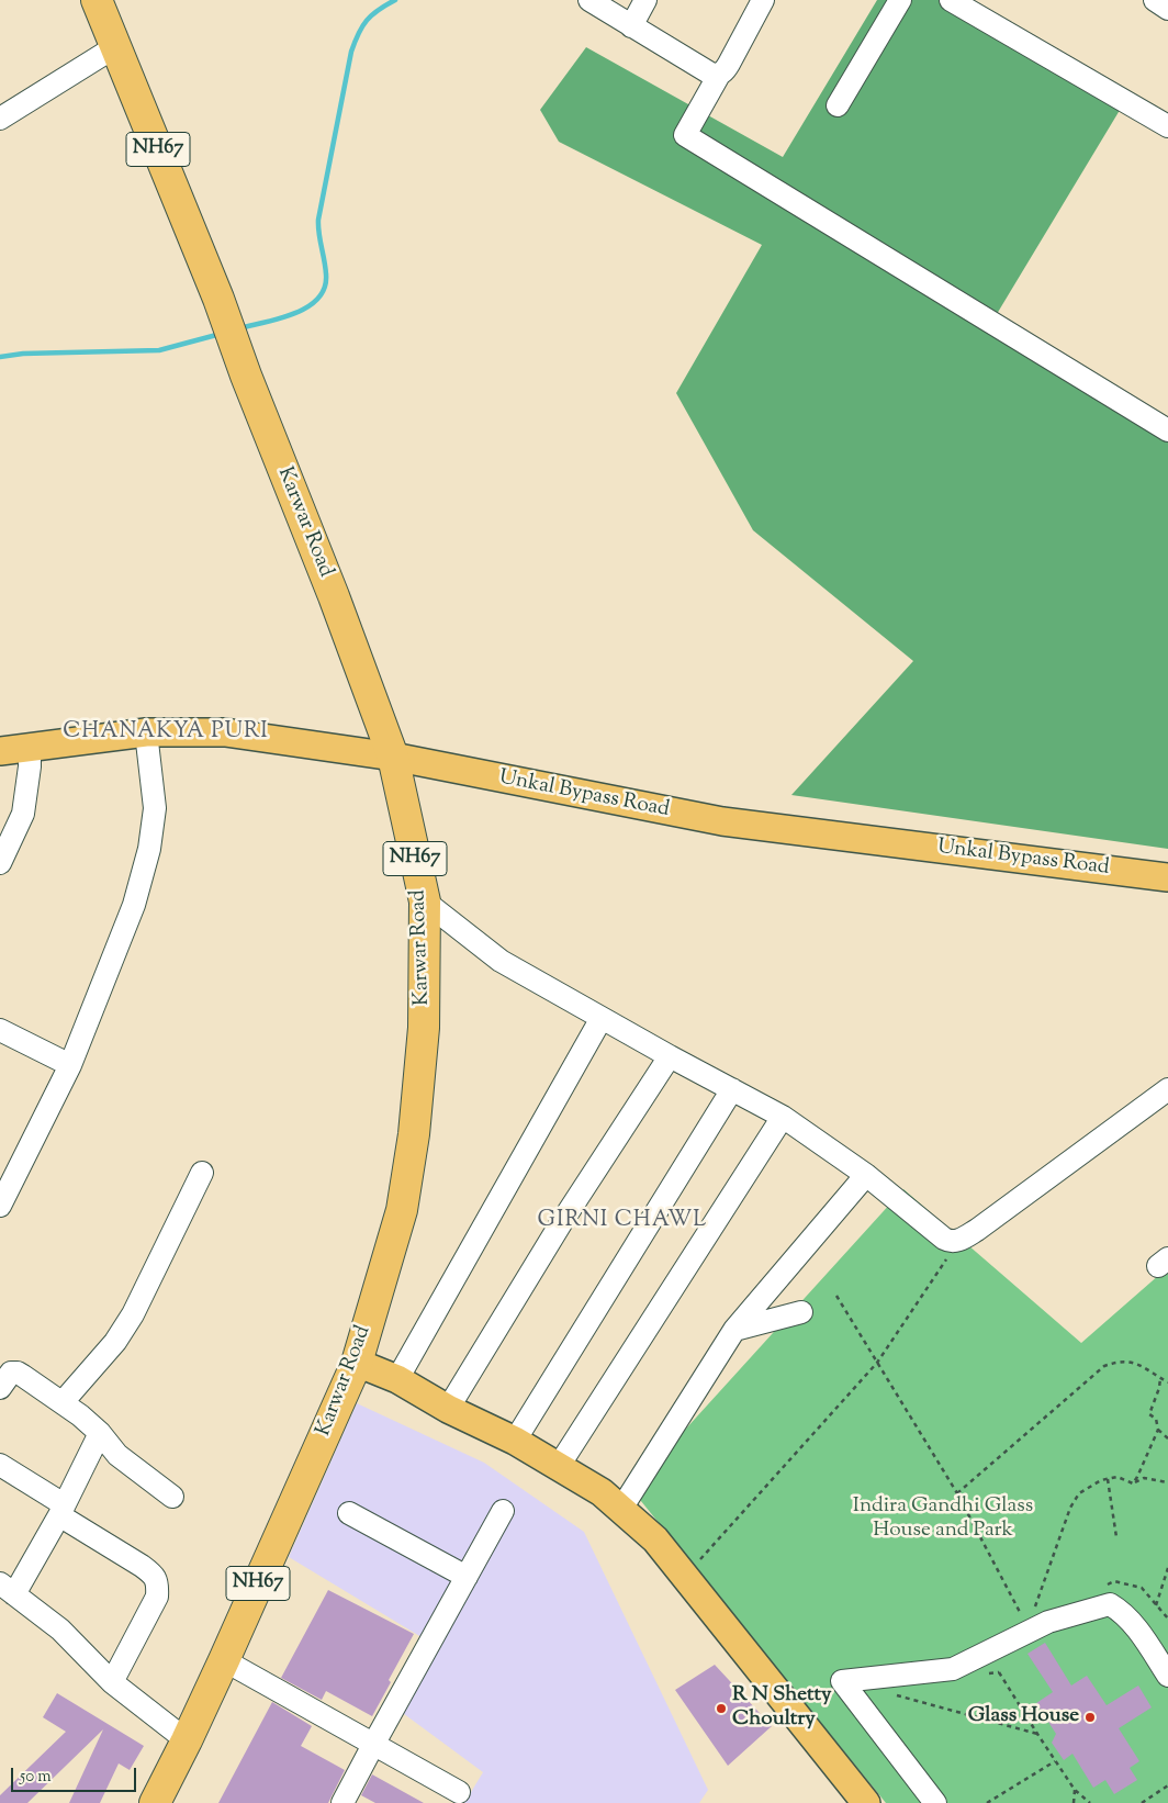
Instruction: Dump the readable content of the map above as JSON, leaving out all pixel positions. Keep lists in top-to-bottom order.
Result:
{
  "streets": {
    "highway": ["NH67", "Karwar Road"],
    "main road": ["Unkal Bypass Road"]
  },
  "crossings": [
    ["Karwar Road", "Unkal Bypass Road"]
  ],
  "districts": ["CHANAKYA PURI", "GIRNI CHAWL"],
  "parks": ["Indira Gandhi Glass House and Park"],
  "places": ["R N Shetty Choultry", "Glass House"],
  "scale_bar": "50 m"
}
